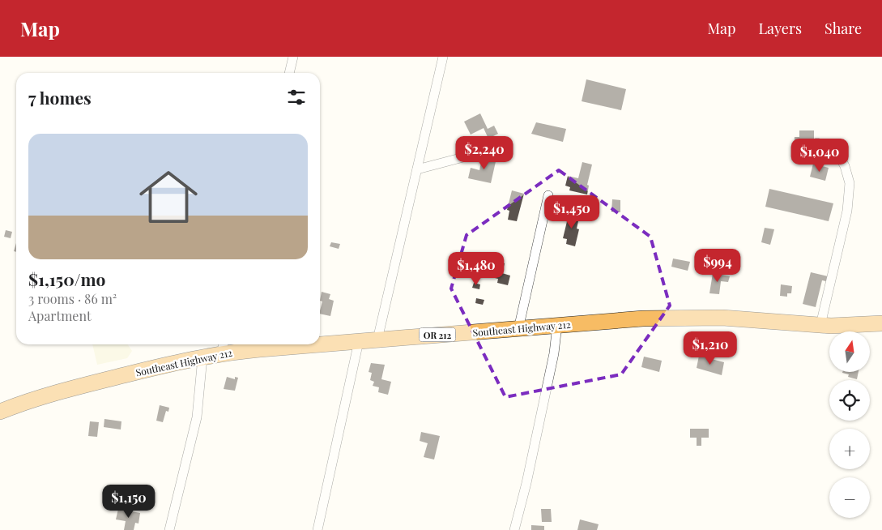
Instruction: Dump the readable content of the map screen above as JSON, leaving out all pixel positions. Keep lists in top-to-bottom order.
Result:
{
  "streets": {
    "highway": ["Southeast Highway 212", "OR 212"]
  },
  "north": "top",
  "page": {
    "header": "Map",
    "nav": ["Map", "Layers", "Share"],
    "heading": "7 homes",
    "list": [
      {
        "name": "$1,150/mo",
        "note": "3 rooms · 86 m² · Apartment"
      }
    ],
    "price": [
      "$2,240",
      "$1,040",
      "$1,450",
      "$994",
      "$1,480",
      "$1,210",
      "$1,150"
    ],
    "map_buttons": ["+", "−"]
  }
}
